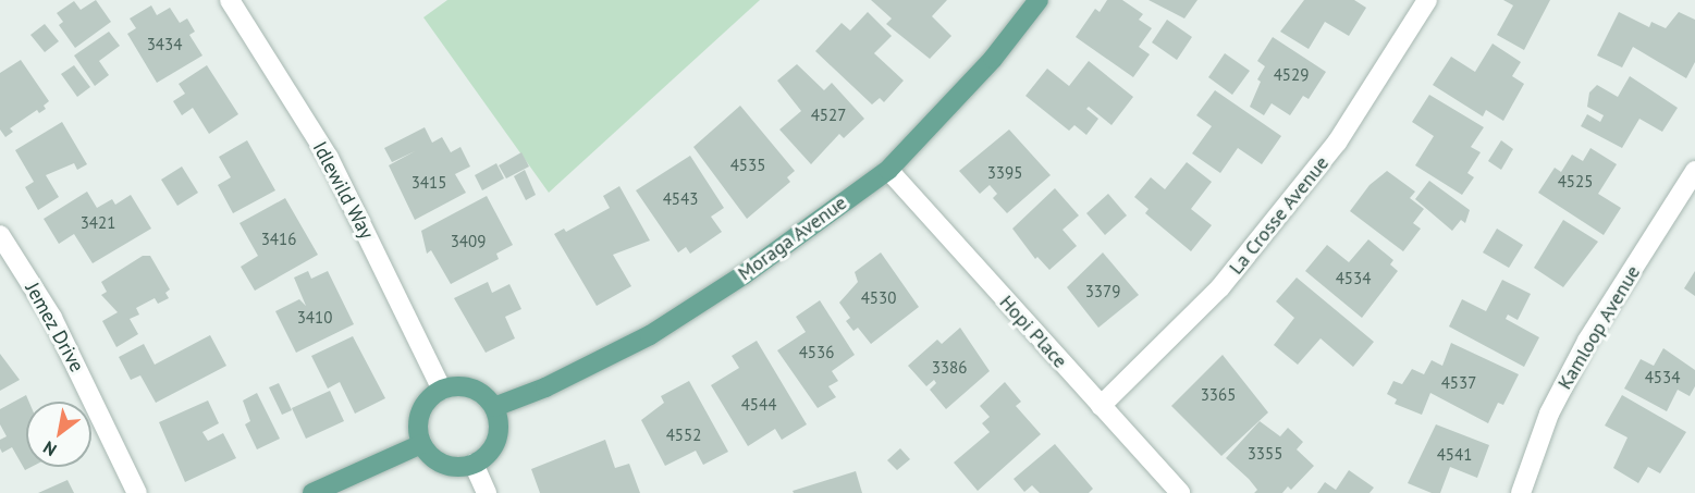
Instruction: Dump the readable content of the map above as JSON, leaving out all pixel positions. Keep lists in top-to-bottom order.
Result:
{
  "streets": {
    "main road": ["Moraga Avenue"],
    "street": [
      "Idlewild Way",
      "La Crosse Avenue",
      "Jemez Drive",
      "Kamloop Avenue",
      "Hopi Place"
    ]
  },
  "crossings": [
    ["Idlewild Way", "Moraga Avenue"],
    ["La Crosse Avenue", "Hopi Place"],
    ["Moraga Avenue", "Hopi Place"]
  ],
  "house_numbers": [
    "3434",
    "4529",
    "4527",
    "4535",
    "3395",
    "4525",
    "3415",
    "4543",
    "3421",
    "3416",
    "3409",
    "4534",
    "3379",
    "4530",
    "3410",
    "4536",
    "3386",
    "4534",
    "4537",
    "3365",
    "4544",
    "4552",
    "3355",
    "4541"
  ],
  "north": "bottom left"
}
